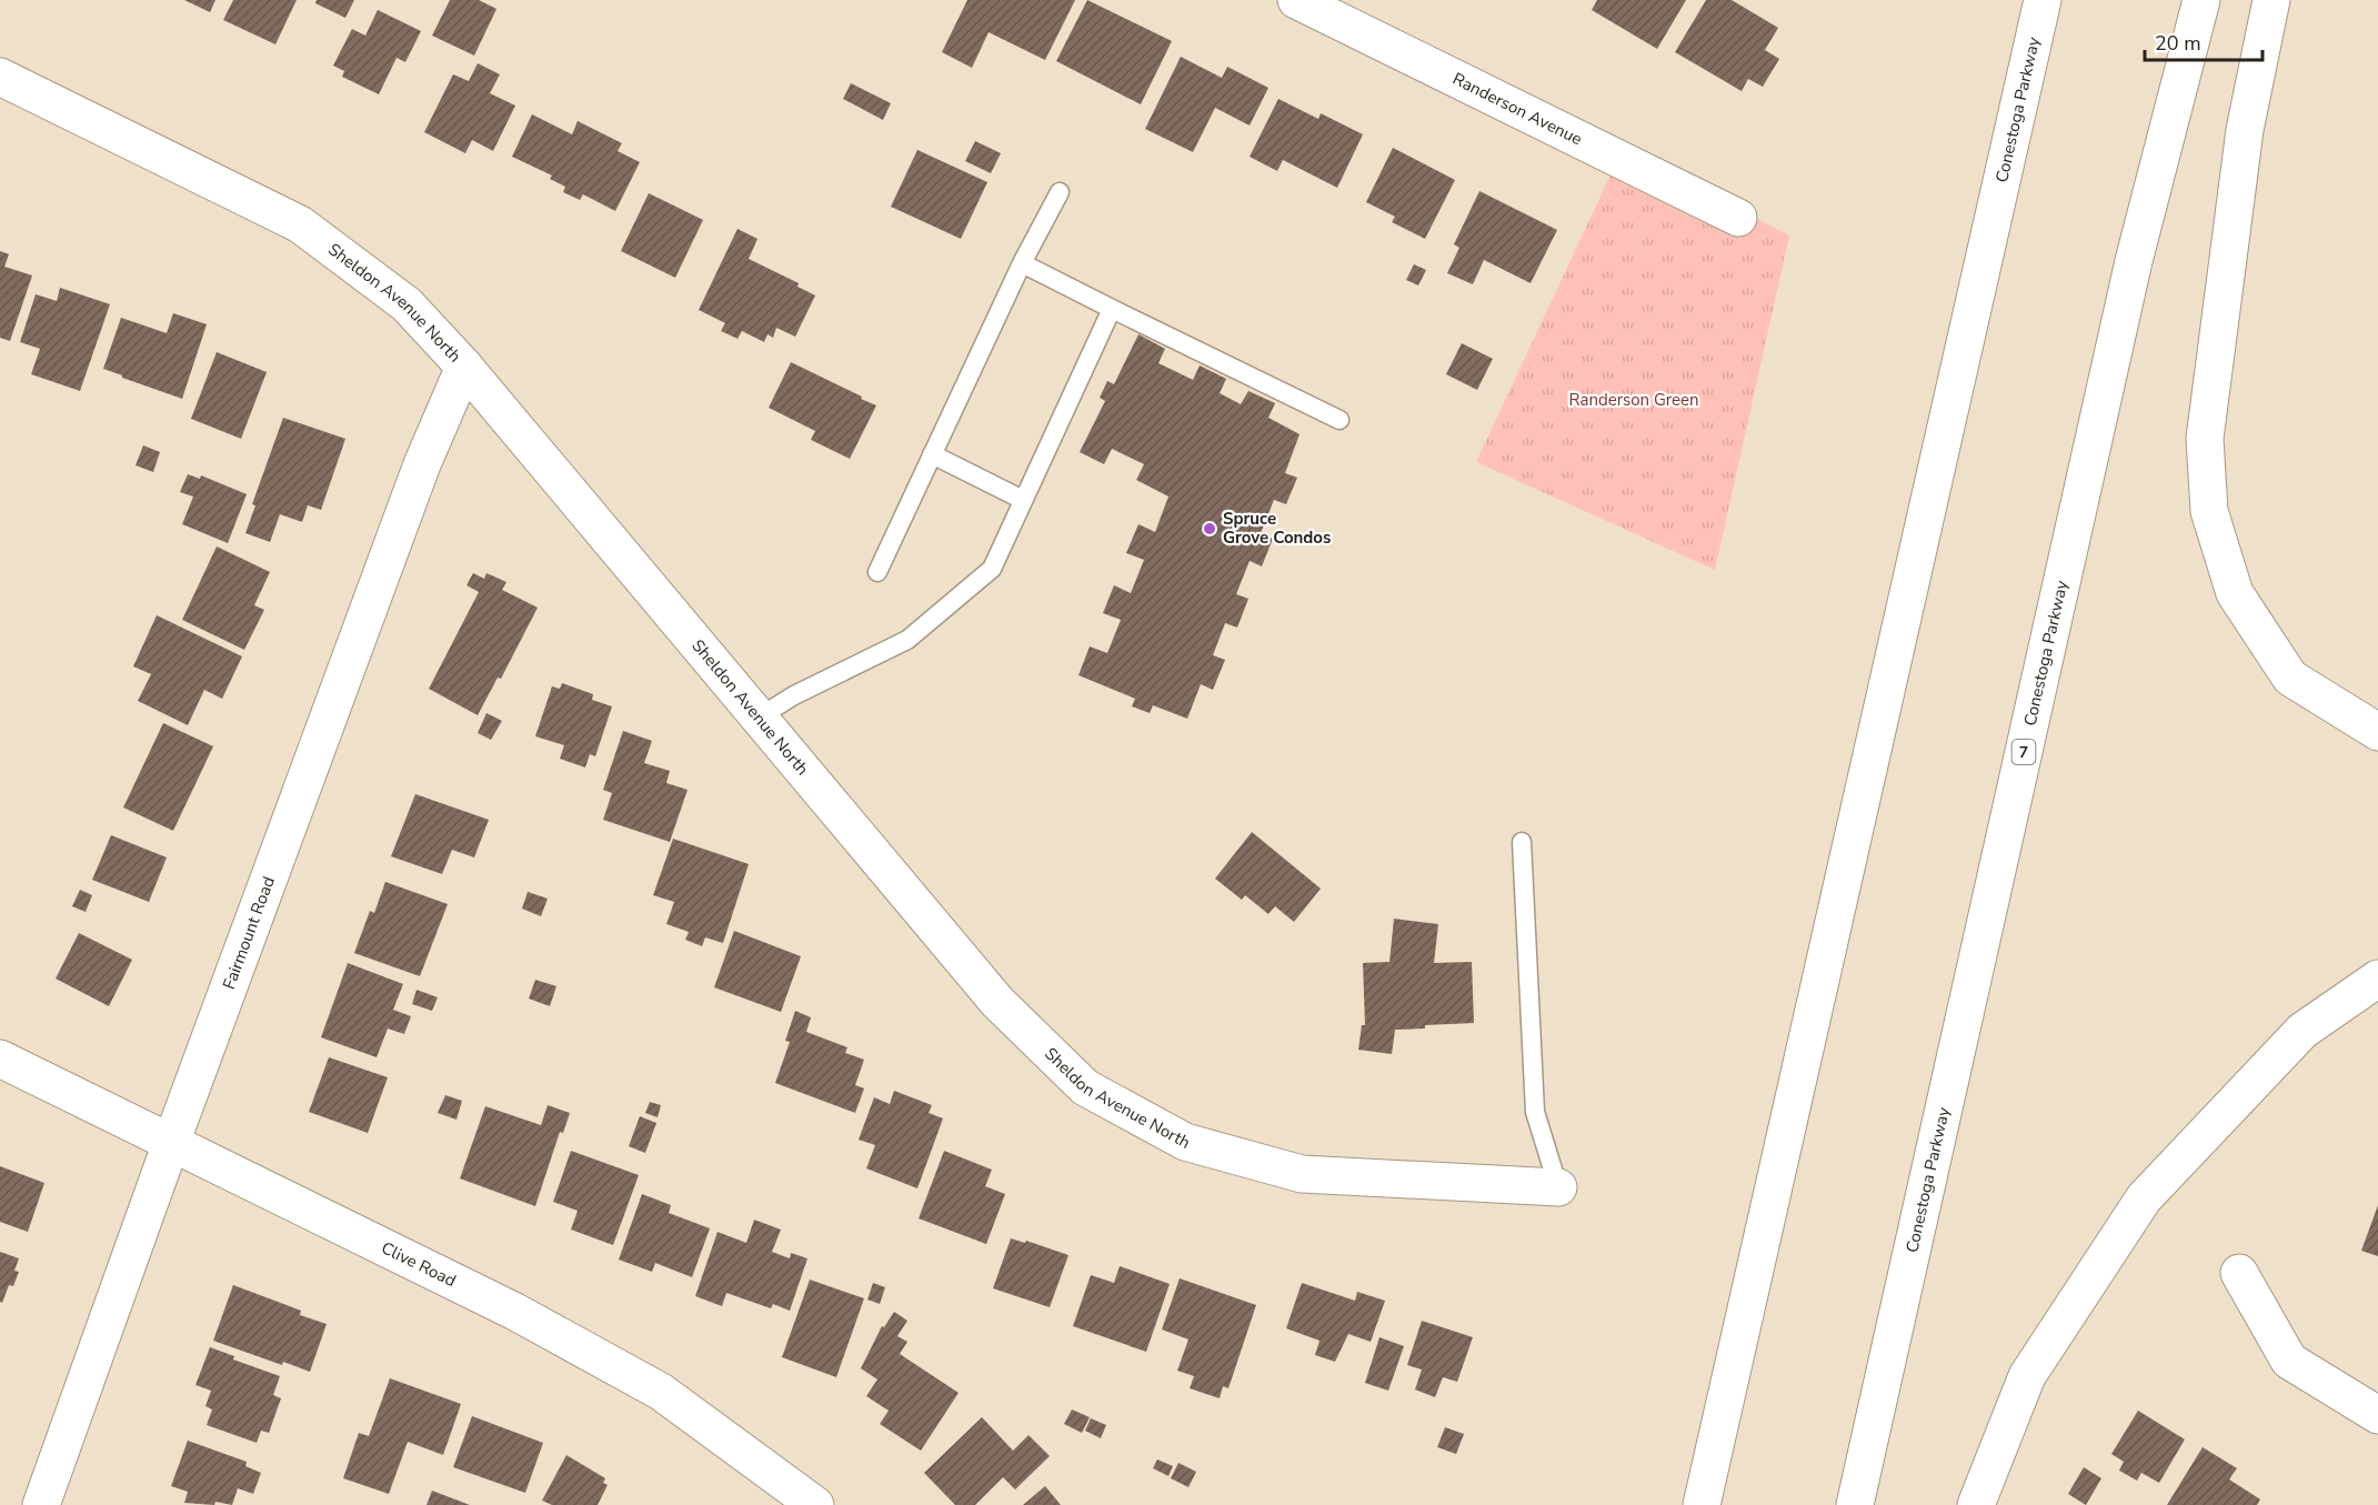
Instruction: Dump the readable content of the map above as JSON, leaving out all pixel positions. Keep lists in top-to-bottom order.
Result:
{
  "streets": {
    "main road": [
      "Randerson Avenue",
      "Conestoga Parkway",
      "Sheldon Avenue North",
      "7",
      "Fairmount Road",
      "Clive Road"
    ]
  },
  "crossings": [
    ["Sheldon Avenue North", "Fairmount Road"],
    ["Fairmount Road", "Clive Road"]
  ],
  "parks": ["Randerson Green"],
  "places": ["Spruce Grove Condos"],
  "scale_bar": "20 m"
}
